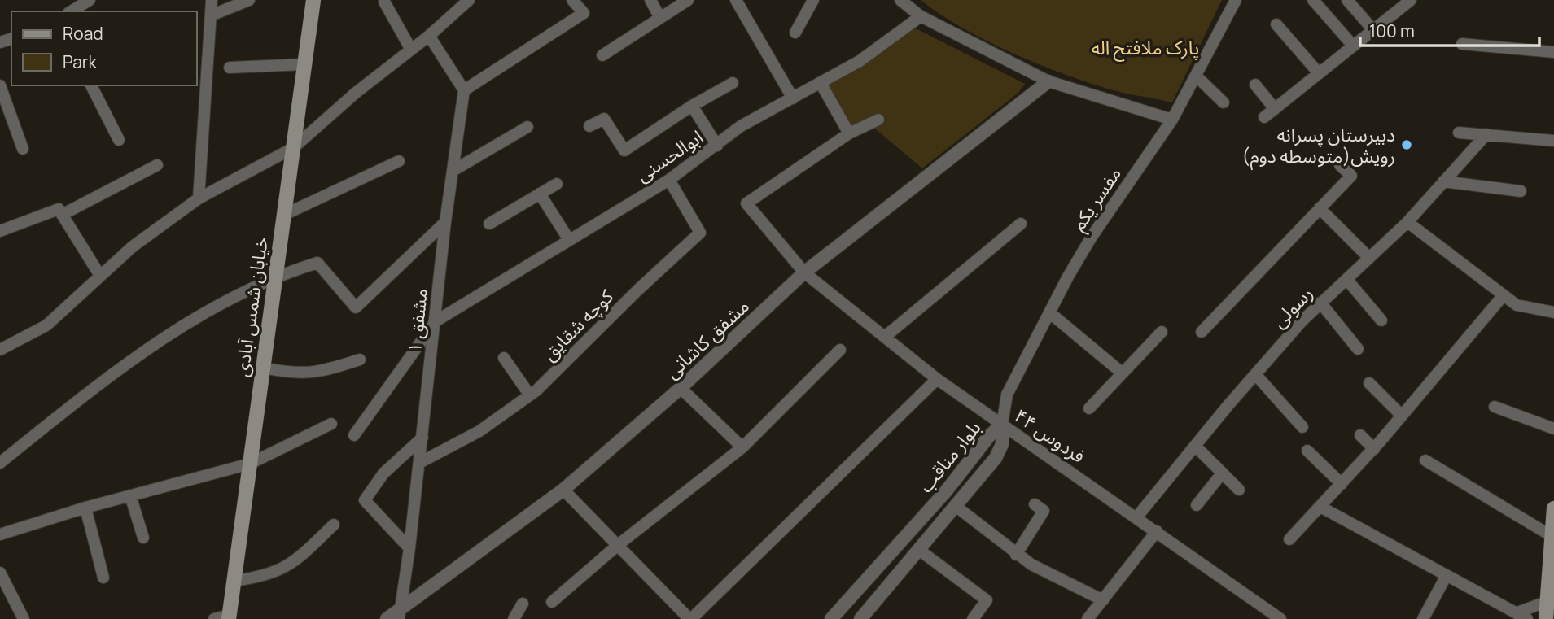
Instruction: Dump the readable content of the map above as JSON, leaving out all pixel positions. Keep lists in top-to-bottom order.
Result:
{
  "streets": {
    "main road": ["خیابان شمس آبادی"],
    "street": [
      "ابوالحسنی",
      "مفسر یکم",
      "رسولی",
      "مشفق ۱",
      "کوچه شقایق",
      "مشفق کاشانی",
      "فردوس ۴۴",
      "بلوار مناقب"
    ]
  },
  "crossings": [
    ["ابوالحسنی", "مشفق ۱"],
    ["ابوالحسنی", "کوچه شقایق"],
    ["مفسر یکم", "فردوس ۴۴"],
    ["مفسر یکم", "بلوار مناقب"],
    ["رسولی", "فردوس ۴۴"],
    ["مشفق ۱", "کوچه شقایق"],
    ["مشفق ۱", "مشفق کاشانی"],
    ["مشفق کاشانی", "فردوس ۴۴"],
    ["فردوس ۴۴", "بلوار مناقب"]
  ],
  "parks": ["پارک ملافتح اله"],
  "places": ["دبیرستان پسرانه رویش(متوسطه دوم)"],
  "legend": ["Road", "Park"],
  "scale_bar": "100 m"
}
